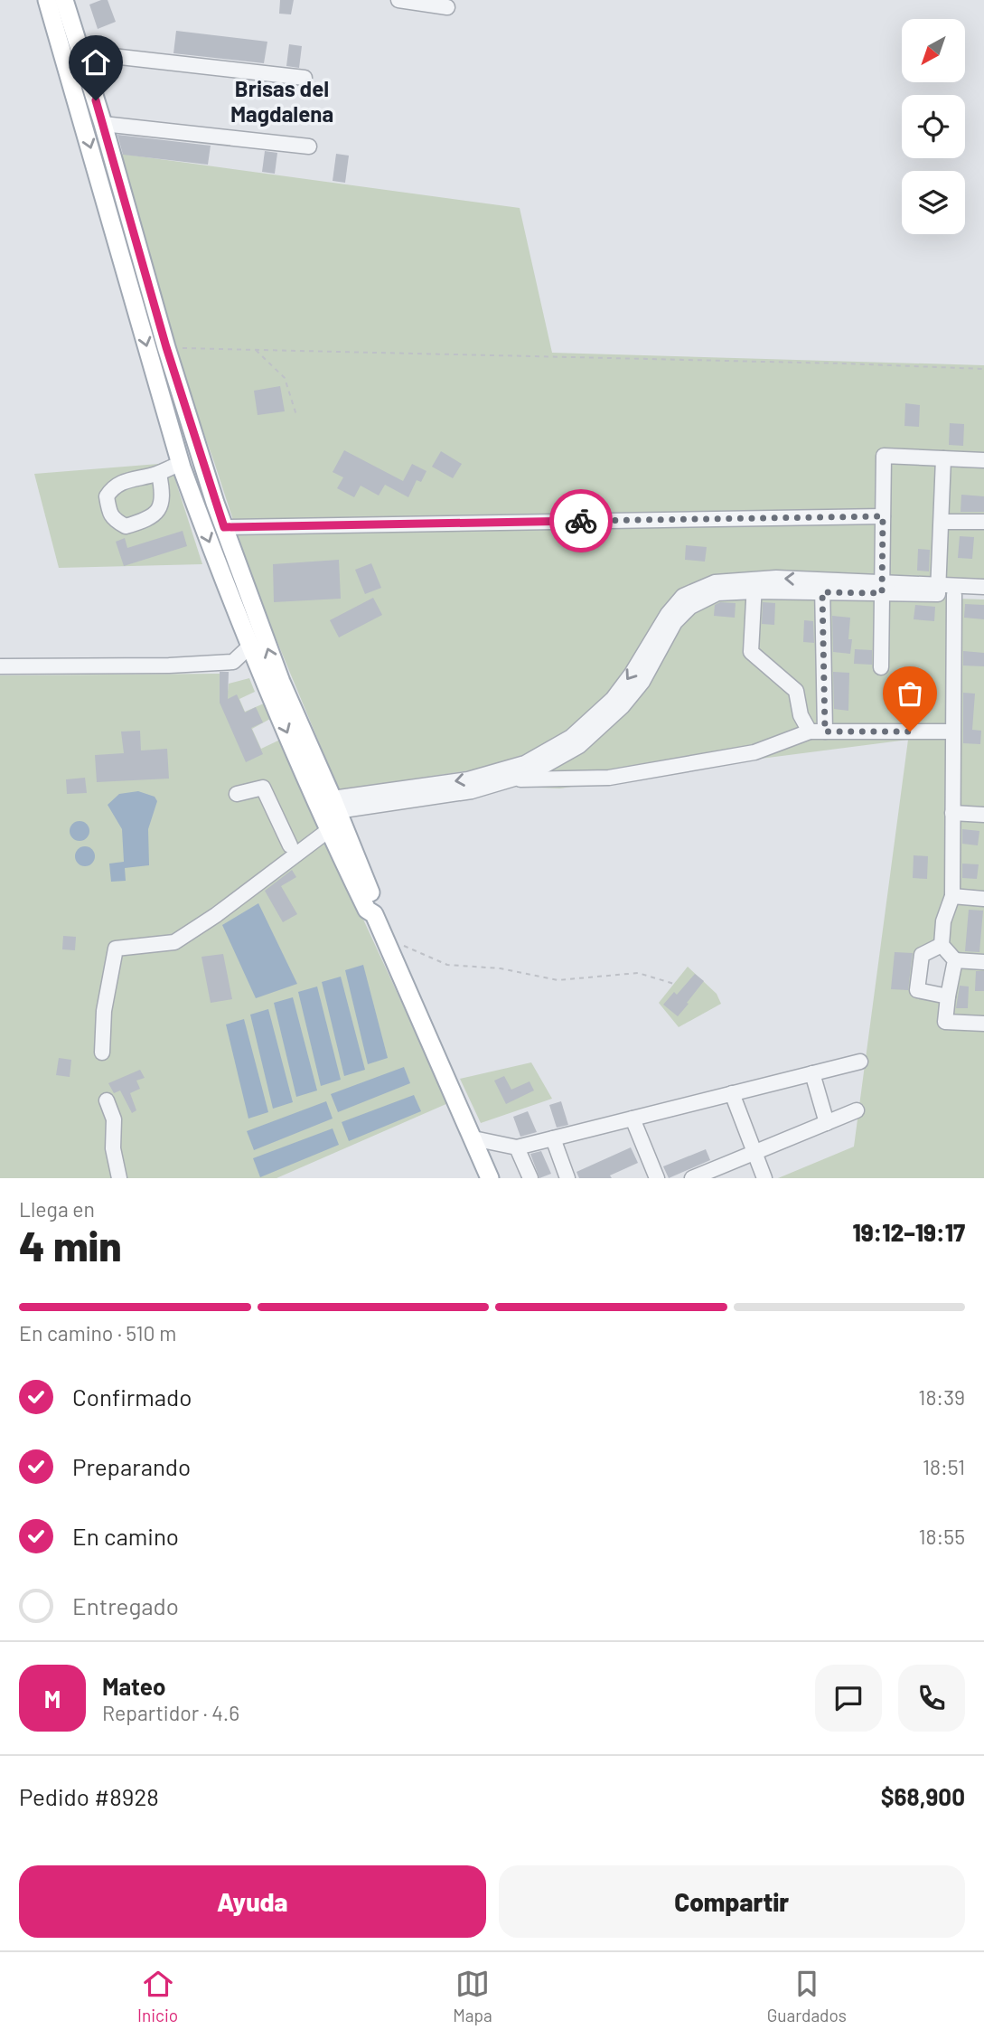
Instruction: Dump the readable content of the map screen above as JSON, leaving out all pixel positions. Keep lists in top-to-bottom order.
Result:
{
  "districts": ["Brisas del Magdalena"],
  "north": "bottom left",
  "page": {
    "heading": ["4 min", "Llega en", "19:12–19:17"],
    "panel": [
      "Mateo",
      "Repartidor · 4.6",
      "Pedido #8928",
      "$68,900"
    ],
    "bar": "En camino · 510 m",
    "list": [
      ["Confirmado", "18:39"],
      ["Preparando", "18:51"],
      ["En camino", "18:55"],
      "Entregado"
    ],
    "round": "M",
    "buttons": ["Ayuda", "Compartir"],
    "tabs": ["Inicio", "Mapa", "Guardados"]
  }
}
